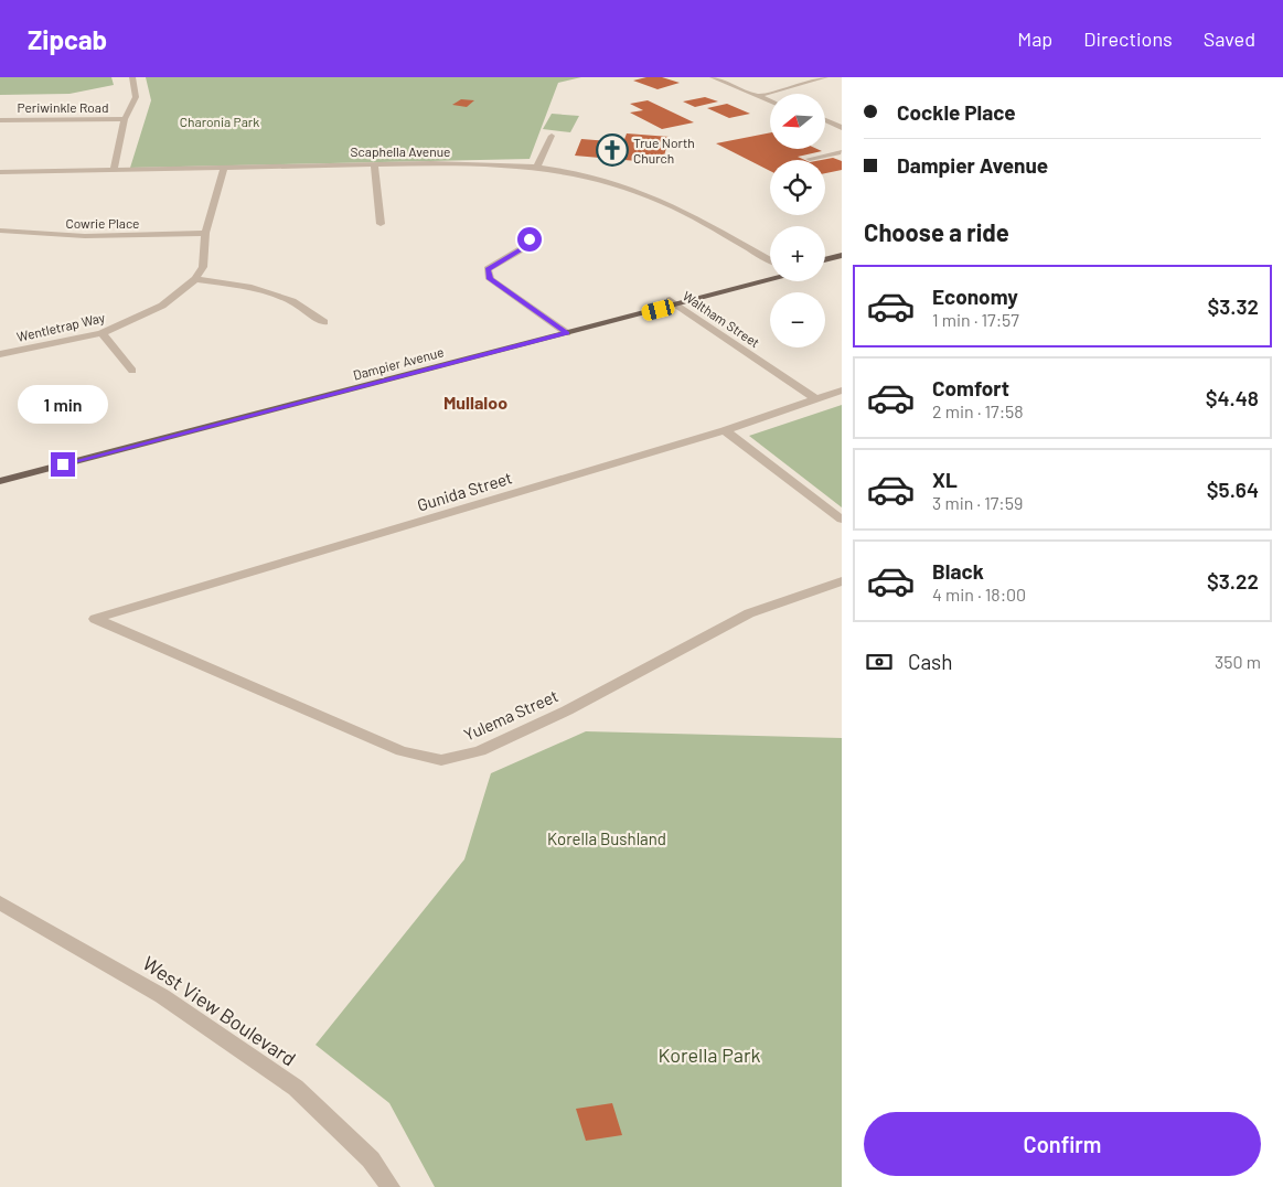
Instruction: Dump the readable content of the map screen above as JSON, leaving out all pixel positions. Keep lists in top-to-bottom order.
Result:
{
  "streets": {
    "main road": ["Dampier Avenue"],
    "street": [
      "Periwinkle Road",
      "Scaphella Avenue",
      "Cowrie Place",
      "Waltham Street",
      "Wentletrap Way",
      "Gunida Street",
      "Yulema Street",
      "West View Boulevard"
    ]
  },
  "crossings": [
    ["Waltham Street", "Dampier Avenue"],
    ["Waltham Street", "Gunida Street"],
    ["Gunida Street", "Yulema Street"]
  ],
  "districts": ["Mullaloo"],
  "parks": ["Charonia Park", "Korella Bushland", "Korella Park"],
  "places": {
    "church": ["True North Church"]
  },
  "north": "left",
  "page": {
    "header": "Zipcab",
    "nav": ["Map", "Directions", "Saved"],
    "banner": ["Cockle Place", "Dampier Avenue"],
    "map_buttons": ["+", "−"],
    "heading": "Choose a ride",
    "list": [
      {
        "name": "Economy",
        "note": "1 min · 17:57",
        "value": "$3.32"
      },
      {
        "name": "Comfort",
        "note": "2 min · 17:58",
        "value": "$4.48"
      },
      {
        "name": "XL",
        "note": "3 min · 17:59",
        "value": "$5.64"
      },
      {
        "name": "Black",
        "note": "4 min · 18:00",
        "value": "$3.22"
      }
    ],
    "bubble": "1 min",
    "pay": ["Cash", "350 m"],
    "buttons": "Confirm"
  }
}
